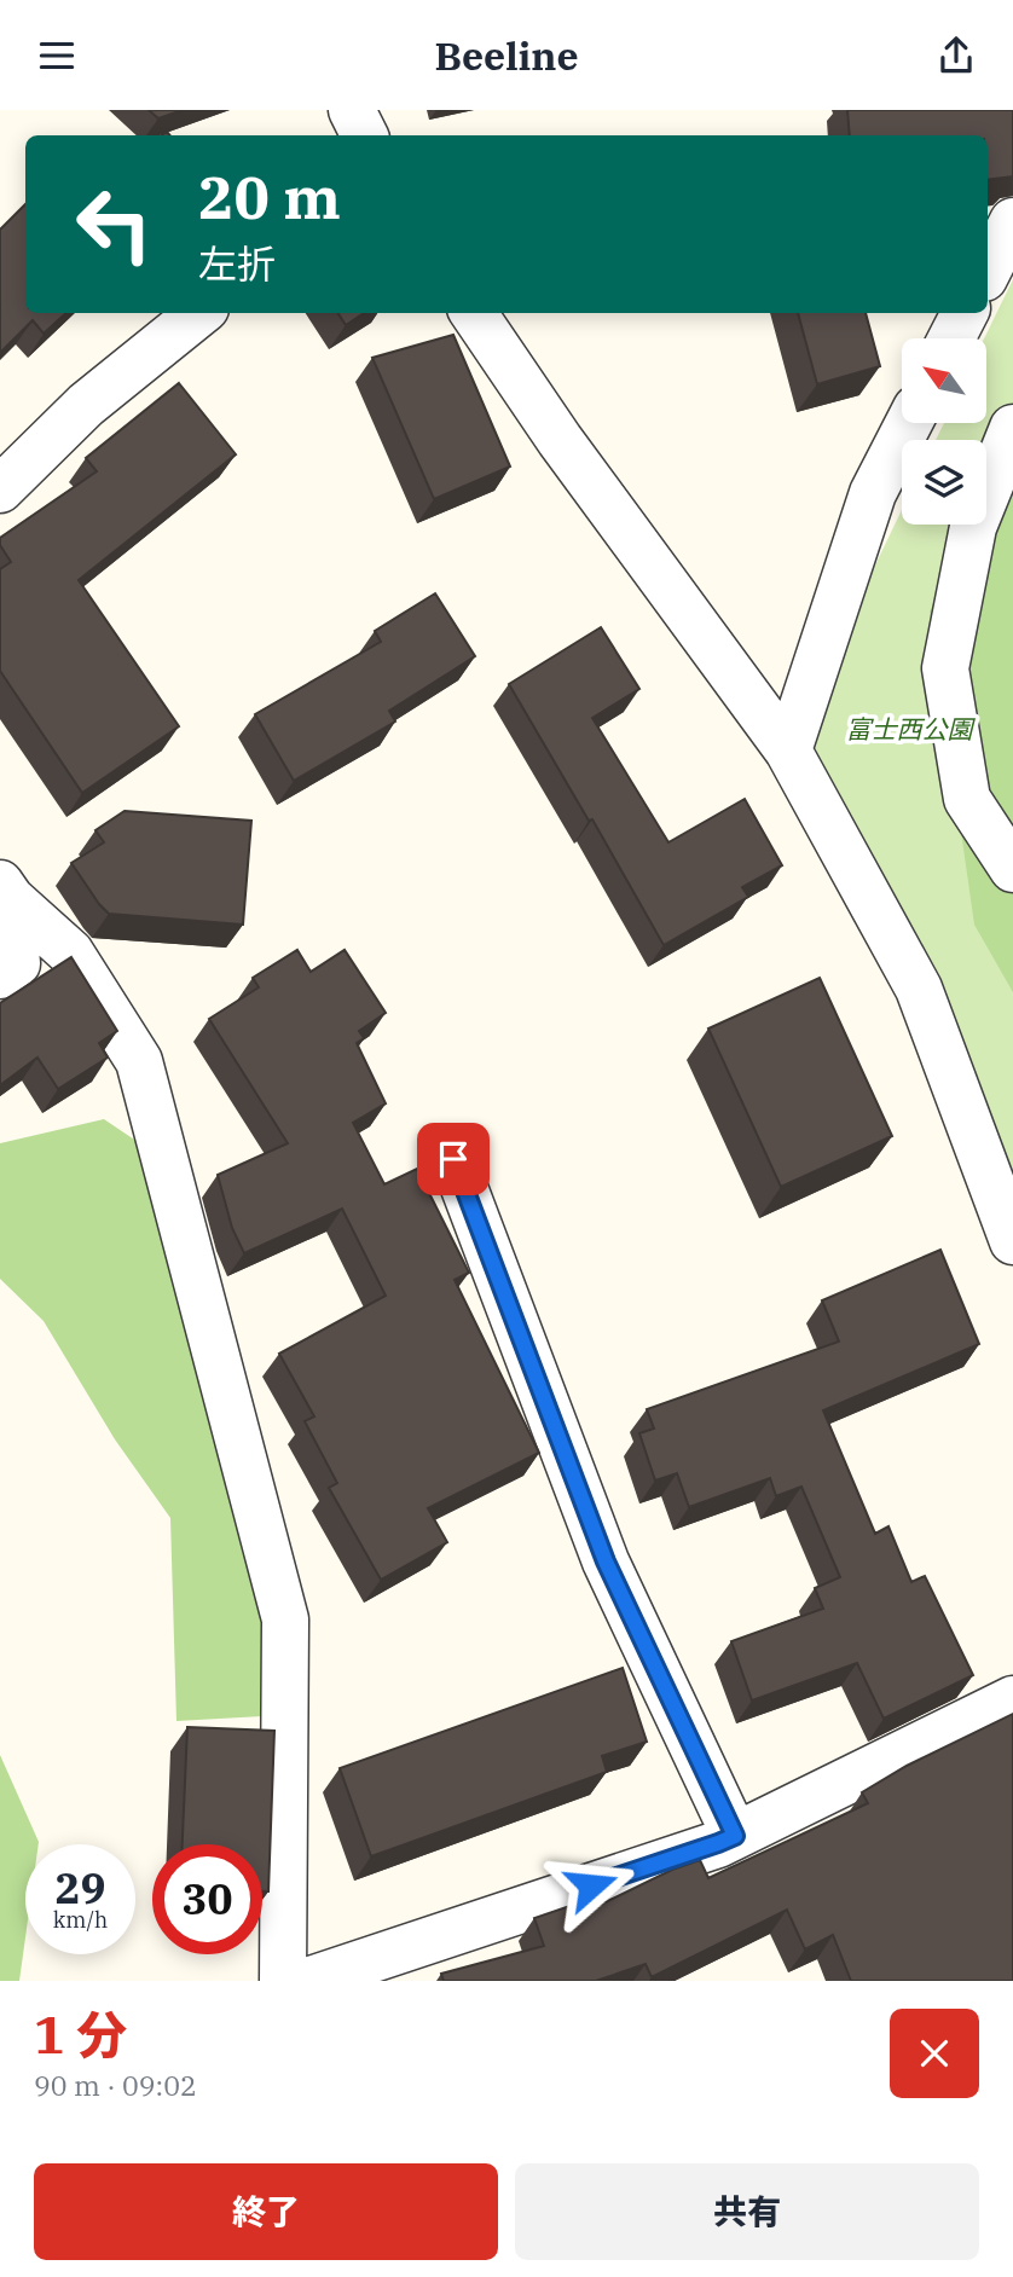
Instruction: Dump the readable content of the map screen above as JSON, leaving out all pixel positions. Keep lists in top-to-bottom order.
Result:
{
  "parks": ["富士西公園"],
  "north": "top left",
  "page": {
    "header": "Beeline",
    "turn": ["20 m", "左折"],
    "speed": "29 km/h",
    "limit": "30",
    "heading": ["1 分", "90 m · 09:02"],
    "buttons": ["終了", "共有"]
  }
}
